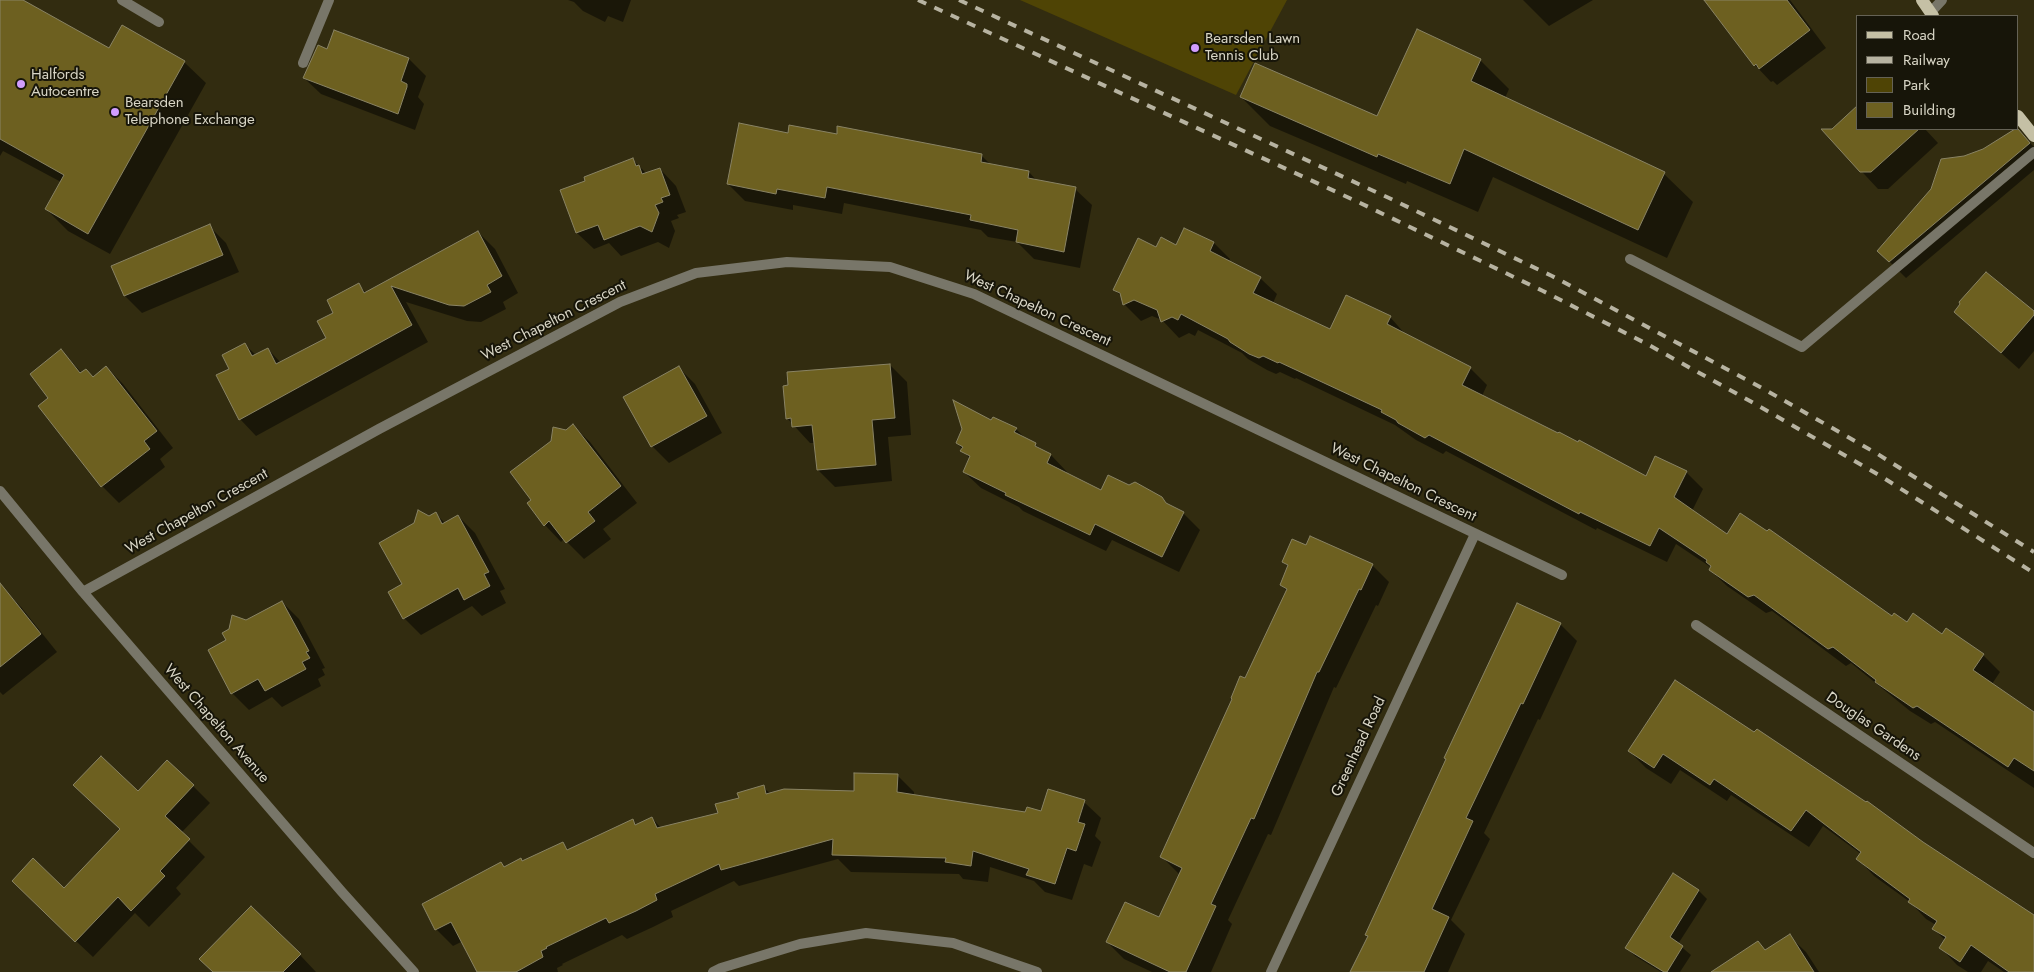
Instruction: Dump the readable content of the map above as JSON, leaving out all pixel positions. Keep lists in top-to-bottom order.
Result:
{
  "streets": {
    "street": [
      "West Chapelton Crescent",
      "West Chapelton Avenue",
      "Douglas Gardens",
      "Greenhead Road"
    ]
  },
  "crossings": [
    ["West Chapelton Crescent", "West Chapelton Avenue"],
    ["West Chapelton Crescent", "Greenhead Road"]
  ],
  "places": ["Bearsden Lawn Tennis Club", "Halfords Autocentre", "Bearsden Telephone Exchange"],
  "legend": [
    "Road",
    "Railway",
    "Park",
    "Building"
  ]
}
